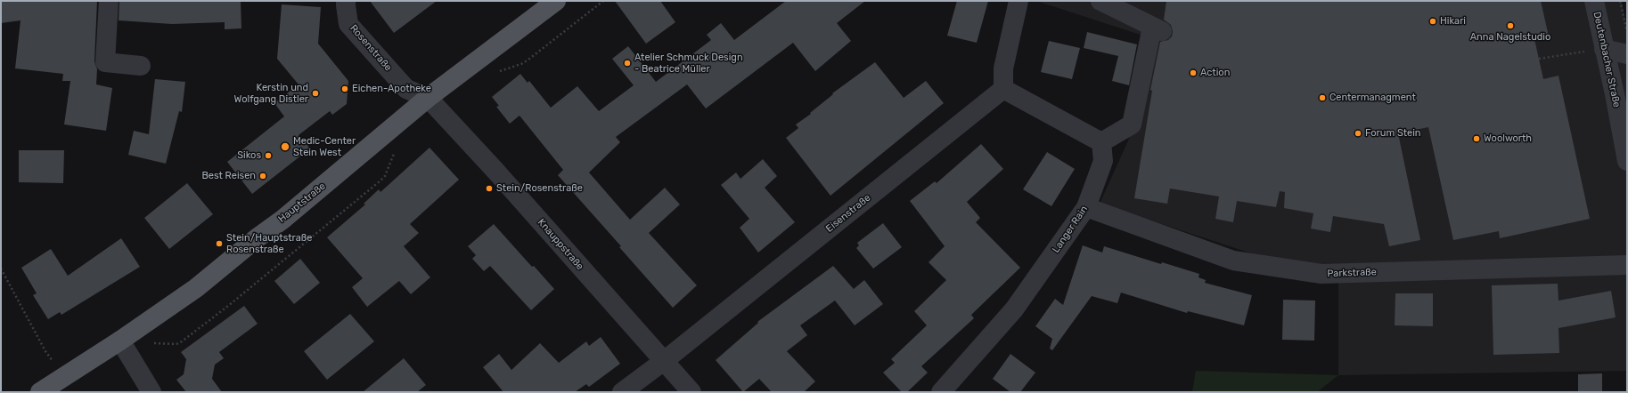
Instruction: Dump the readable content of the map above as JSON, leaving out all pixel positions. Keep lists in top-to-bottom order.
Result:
{
  "streets": {
    "main road": ["Hauptstraße"],
    "street": [
      "Rosenstraße",
      "Deutenbacher Straße",
      "Eisenstraße",
      "Langer Rain",
      "Knauppstraße",
      "Parkstraße"
    ]
  },
  "crossings": [
    ["Rosenstraße", "Hauptstraße"],
    ["Rosenstraße", "Knauppstraße"],
    ["Hauptstraße", "Knauppstraße"],
    ["Eisenstraße", "Knauppstraße"],
    ["Langer Rain", "Parkstraße"]
  ],
  "places": [
    "Hikari",
    "Anna Nagelstudio",
    "Atelier Schmuck Design - Beatrice Müller",
    "Action",
    "Eichen-Apotheke",
    "Kerstin und Wolfgang Distler",
    "Centermanagment",
    "Forum Stein",
    "Woolworth",
    "Medic-Center Stein West",
    "Sikos",
    "Best Reisen",
    "Stein/Rosenstraße",
    "Stein/Hauptstraße Rosenstraße"
  ]
}
